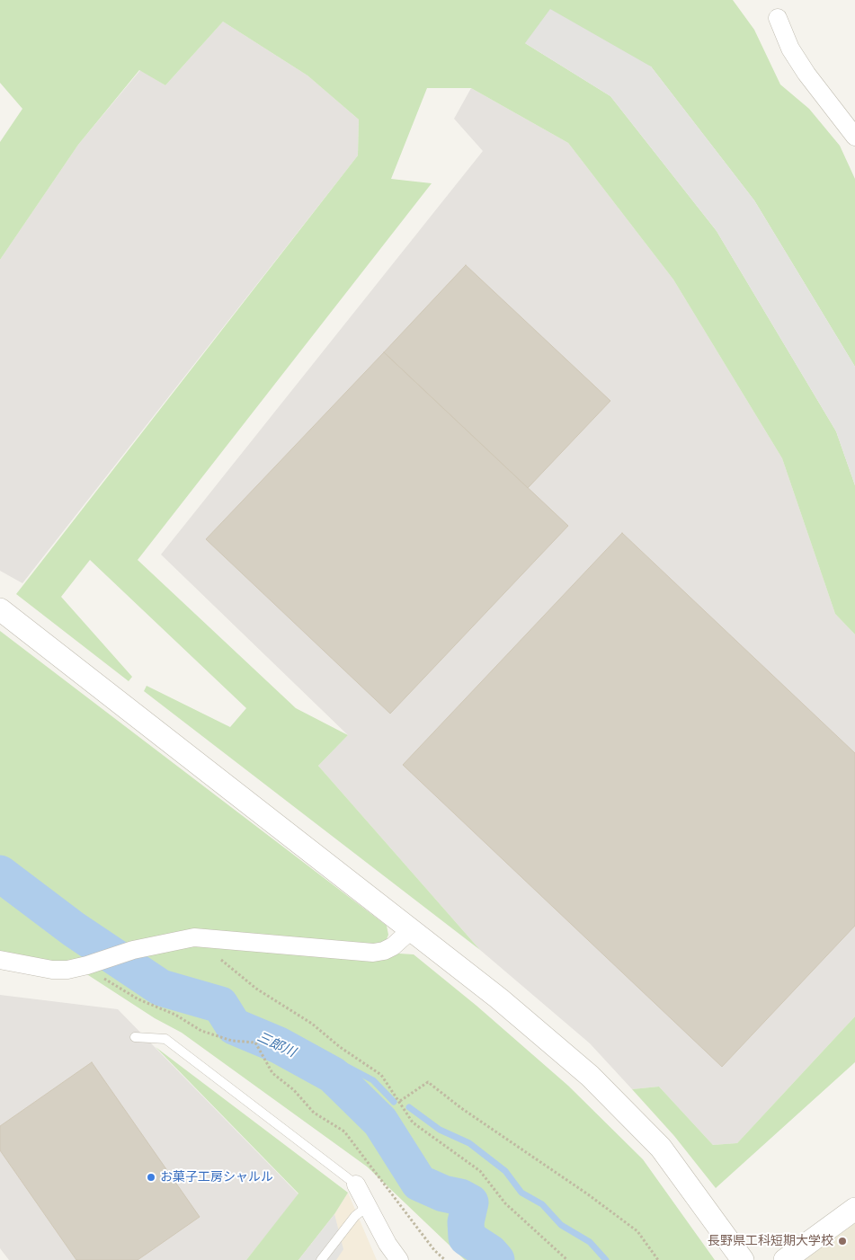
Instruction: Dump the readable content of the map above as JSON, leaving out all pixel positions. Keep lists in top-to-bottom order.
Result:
{
  "water": ["三郎川"],
  "places": ["お菓子工房シャルル", "長野県工科短期大学校"]
}
